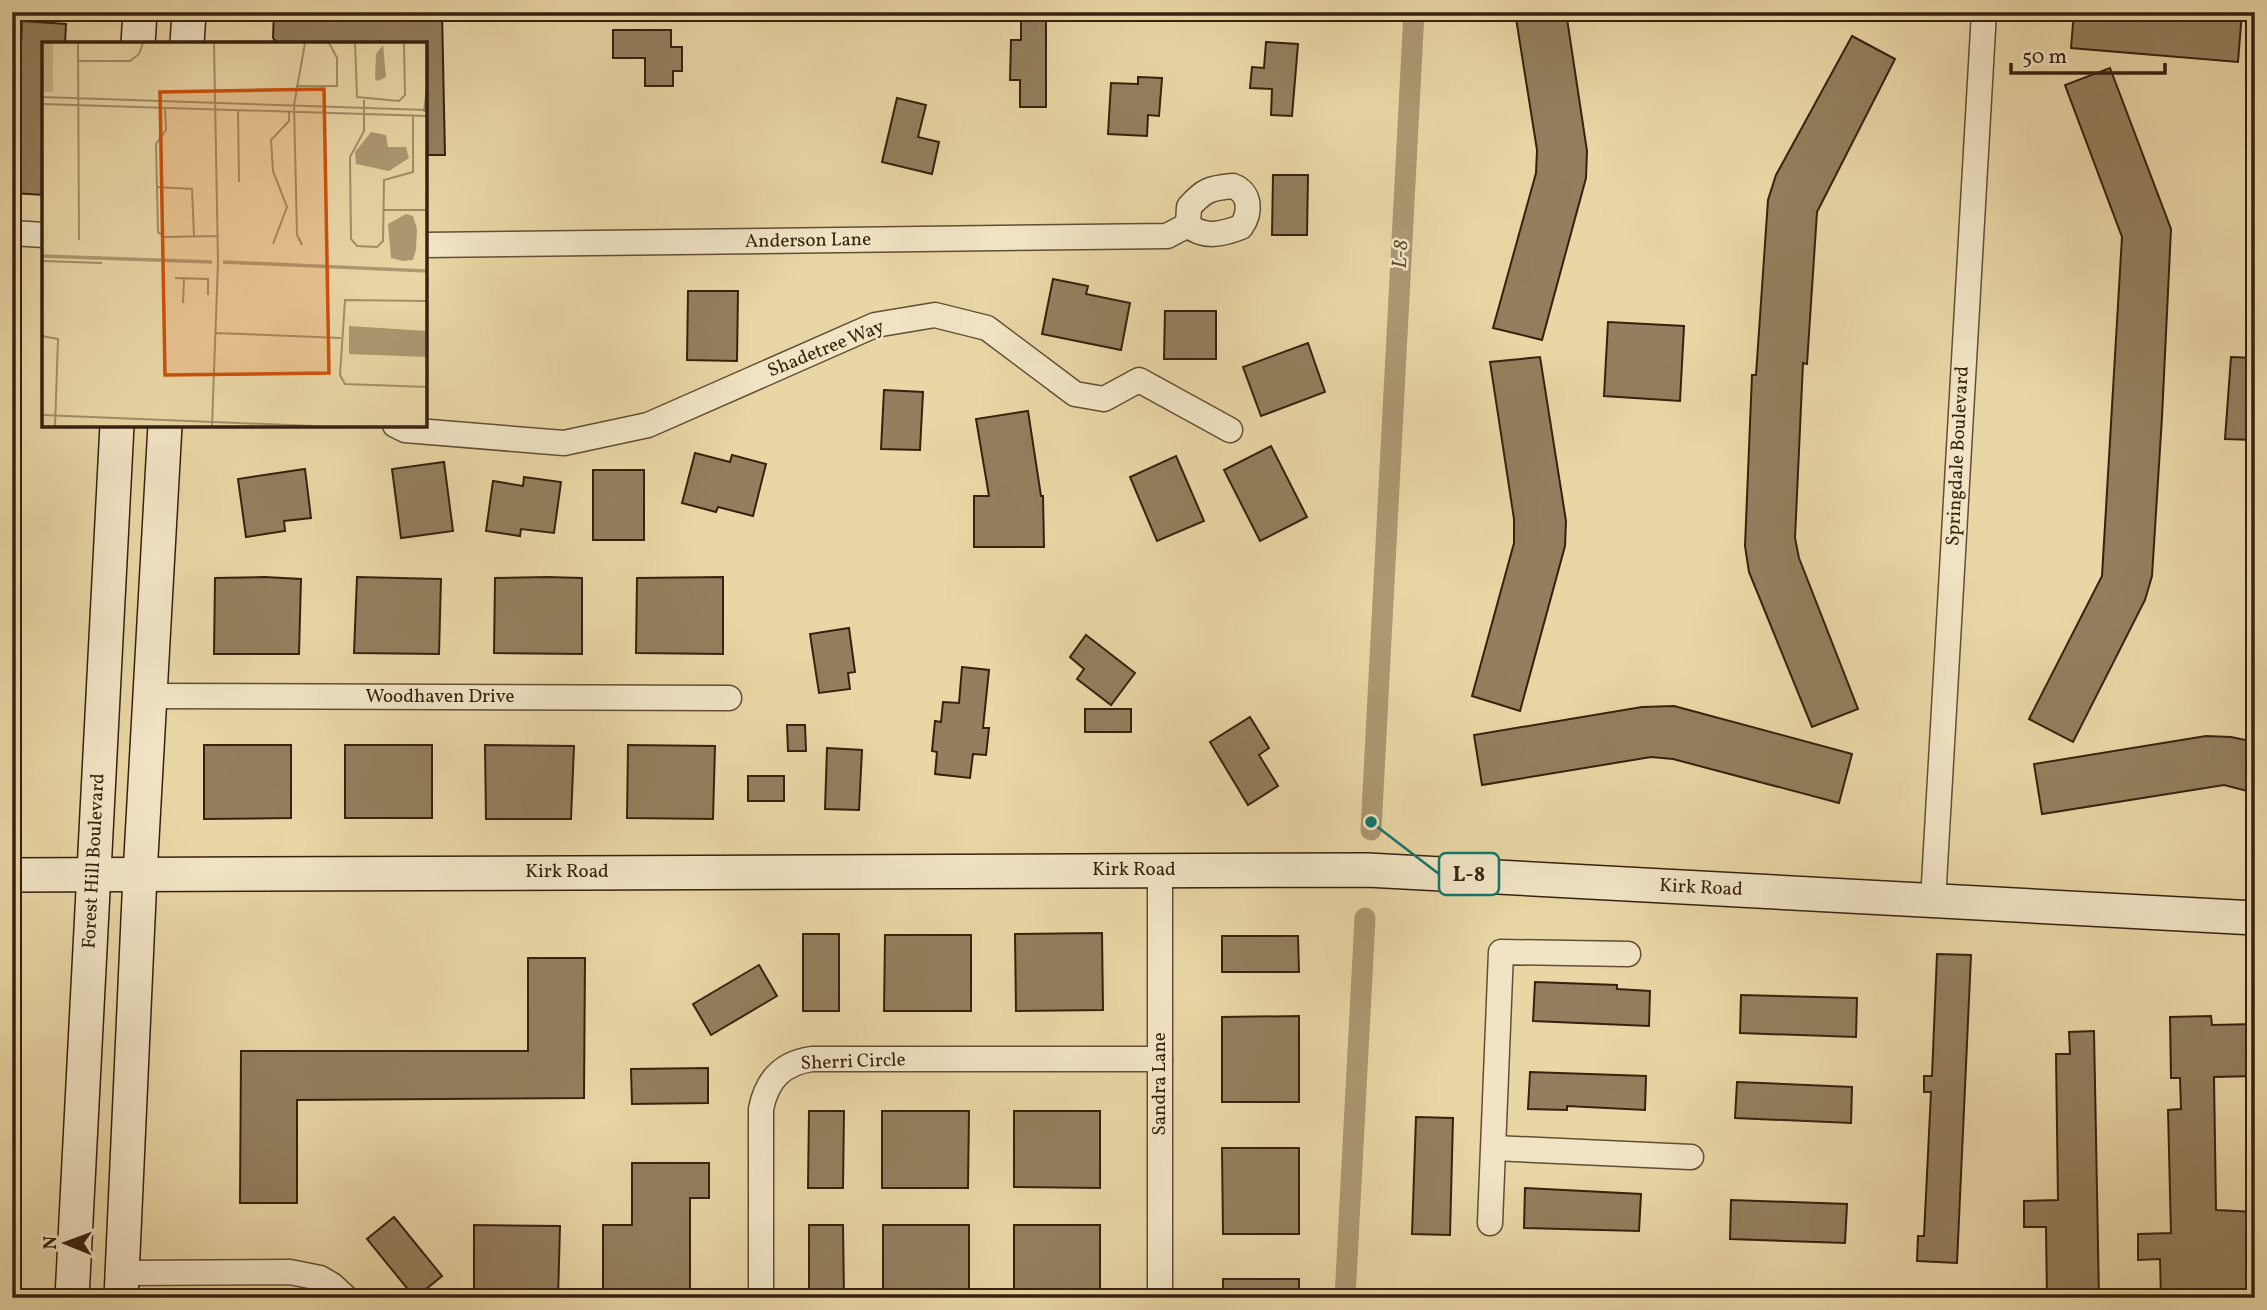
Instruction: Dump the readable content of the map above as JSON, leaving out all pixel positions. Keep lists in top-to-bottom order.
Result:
{
  "streets": {
    "street": [
      "Anderson Lane",
      "Shadetree Way",
      "Springdale Boulevard",
      "Woodhaven Drive",
      "Forest Hill Boulevard",
      "Kirk Road",
      "Sherri Circle",
      "Sandra Lane"
    ]
  },
  "crossings": [
    ["Springdale Boulevard", "Kirk Road"],
    ["Forest Hill Boulevard", "Kirk Road"],
    ["Kirk Road", "Sandra Lane"],
    ["Sherri Circle", "Sandra Lane"]
  ],
  "water": ["L-8"],
  "places": ["L-8"],
  "scale_bar": "50 m",
  "north": "left"
}
